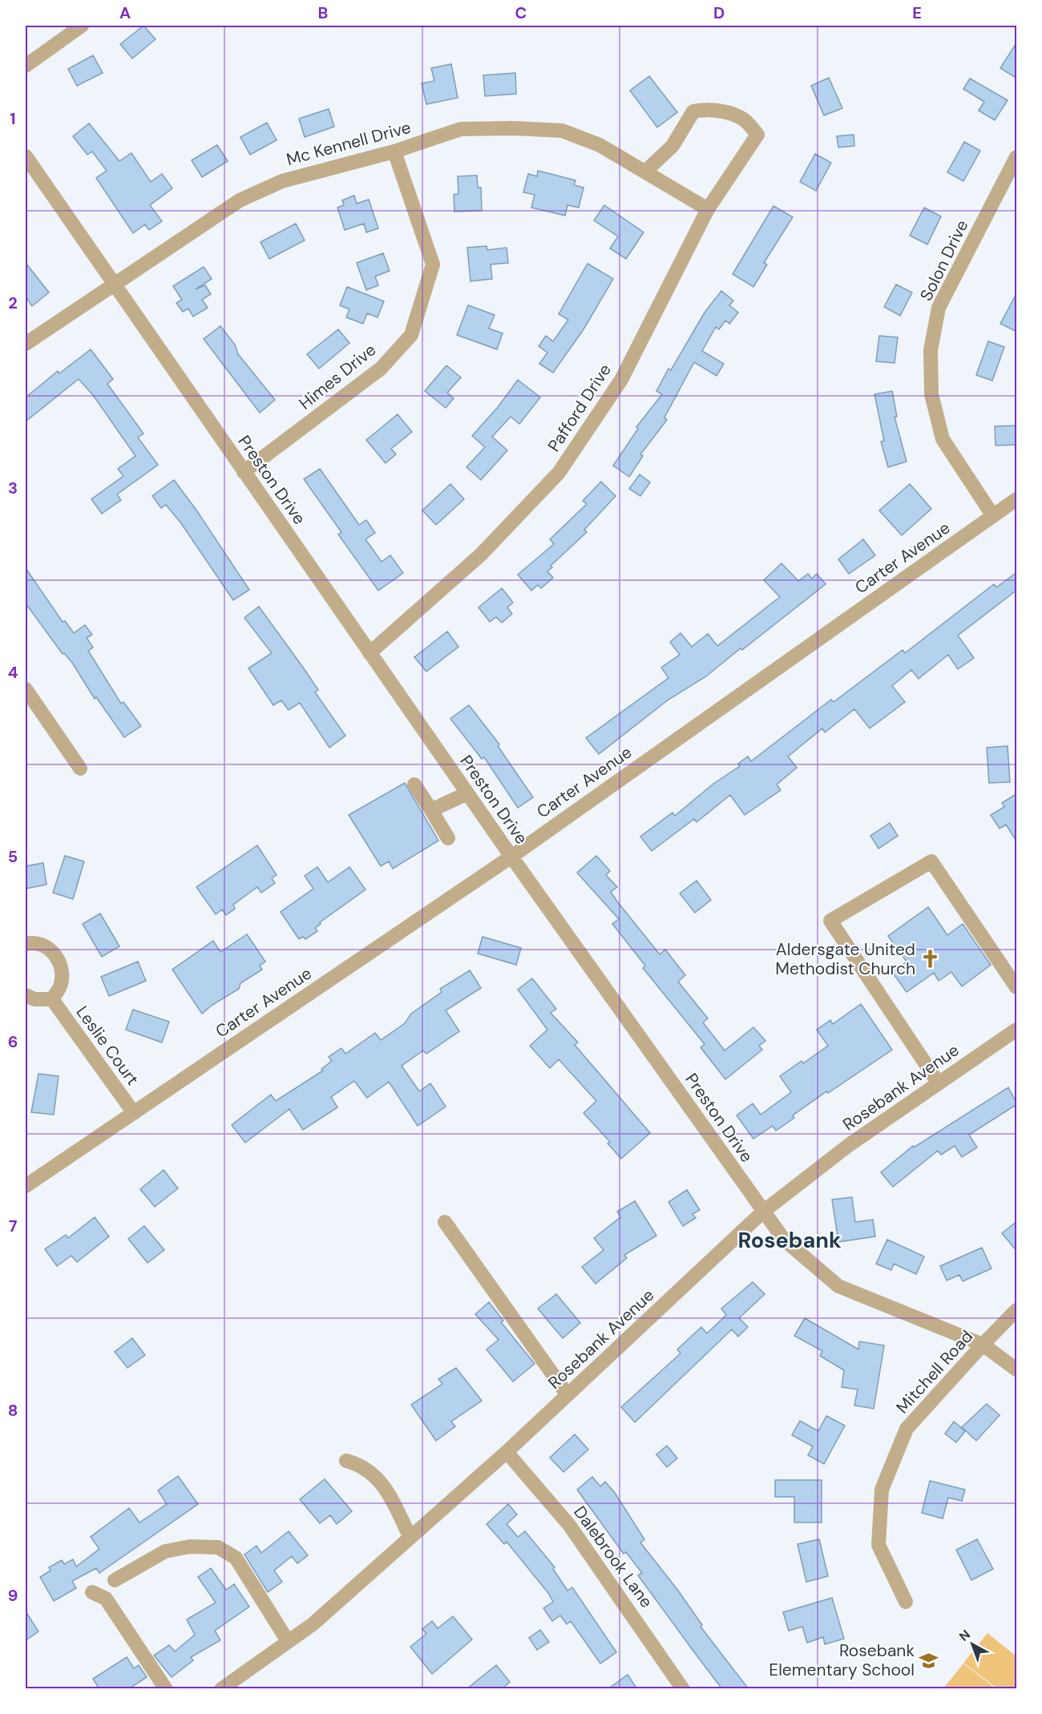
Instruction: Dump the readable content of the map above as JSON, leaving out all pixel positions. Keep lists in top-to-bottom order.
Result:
{
  "streets": {
    "street": [
      "Mc Kennell Drive",
      "Solon Drive",
      "Himes Drive",
      "Pafford Drive",
      "Preston Drive",
      "Carter Avenue",
      "Leslie Court",
      "Rosebank Avenue",
      "Mitchell Road",
      "Dalebrook Lane"
    ]
  },
  "crossings": [
    ["Mc Kennell Drive", "Himes Drive"],
    ["Mc Kennell Drive", "Pafford Drive"],
    ["Mc Kennell Drive", "Preston Drive"],
    ["Solon Drive", "Carter Avenue"],
    ["Himes Drive", "Preston Drive"],
    ["Pafford Drive", "Preston Drive"],
    ["Preston Drive", "Carter Avenue"],
    ["Preston Drive", "Rosebank Avenue"],
    ["Preston Drive", "Mitchell Road"],
    ["Carter Avenue", "Leslie Court"],
    ["Rosebank Avenue", "Dalebrook Lane"]
  ],
  "districts": ["Rosebank"],
  "places": {
    "church": ["Aldersgate United Methodist Church"],
    "school or university": ["Rosebank Elementary School"]
  },
  "north": "top left",
  "grid": {
    "columns": [
      "A",
      "B",
      "C",
      "D",
      "E"
    ],
    "rows": [
      "1",
      "2",
      "3",
      "4",
      "5",
      "6",
      "7",
      "8",
      "9"
    ]
  }
}
